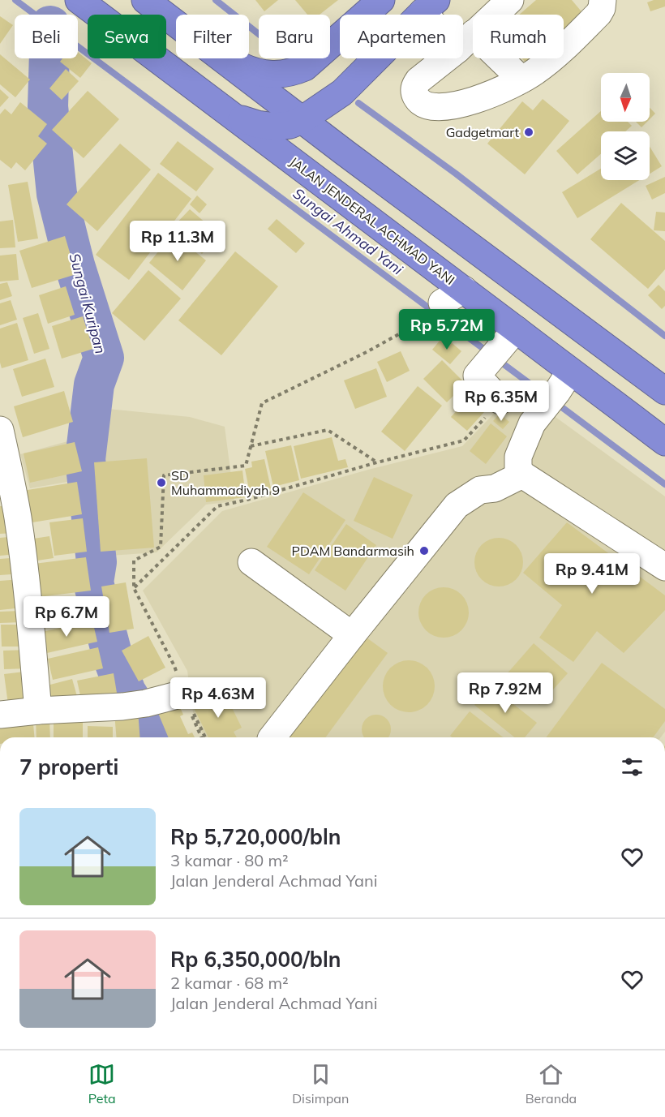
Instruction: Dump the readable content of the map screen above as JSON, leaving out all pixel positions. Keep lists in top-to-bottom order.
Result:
{
  "streets": {
    "highway": ["JALAN JENDERAL ACHMAD YANI"]
  },
  "water": ["Sungai Ahmad Yani", "Sungai Kuripan"],
  "places": ["Gadgetmart", "SD Muhammadiyah 9", "PDAM Bandarmasih"],
  "north": "bottom",
  "page": {
    "chip": [
      "Beli",
      "Sewa",
      "Filter",
      "Baru",
      "Apartemen",
      "Rumah"
    ],
    "price": [
      "Rp 11.3M",
      "Rp 5.72M",
      "Rp 6.35M",
      "Rp 9.41M",
      "Rp 6.7M",
      "Rp 7.92M",
      "Rp 4.63M"
    ],
    "heading": "7 properti",
    "list": [
      {
        "name": "Rp 5,720,000/bln",
        "note": "3 kamar · 80 m² · Jalan Jenderal Achmad Yani"
      },
      {
        "name": "Rp 6,350,000/bln",
        "note": "2 kamar · 68 m² · Jalan Jenderal Achmad Yani"
      }
    ],
    "tabs": ["Peta", "Disimpan", "Beranda"]
  }
}
